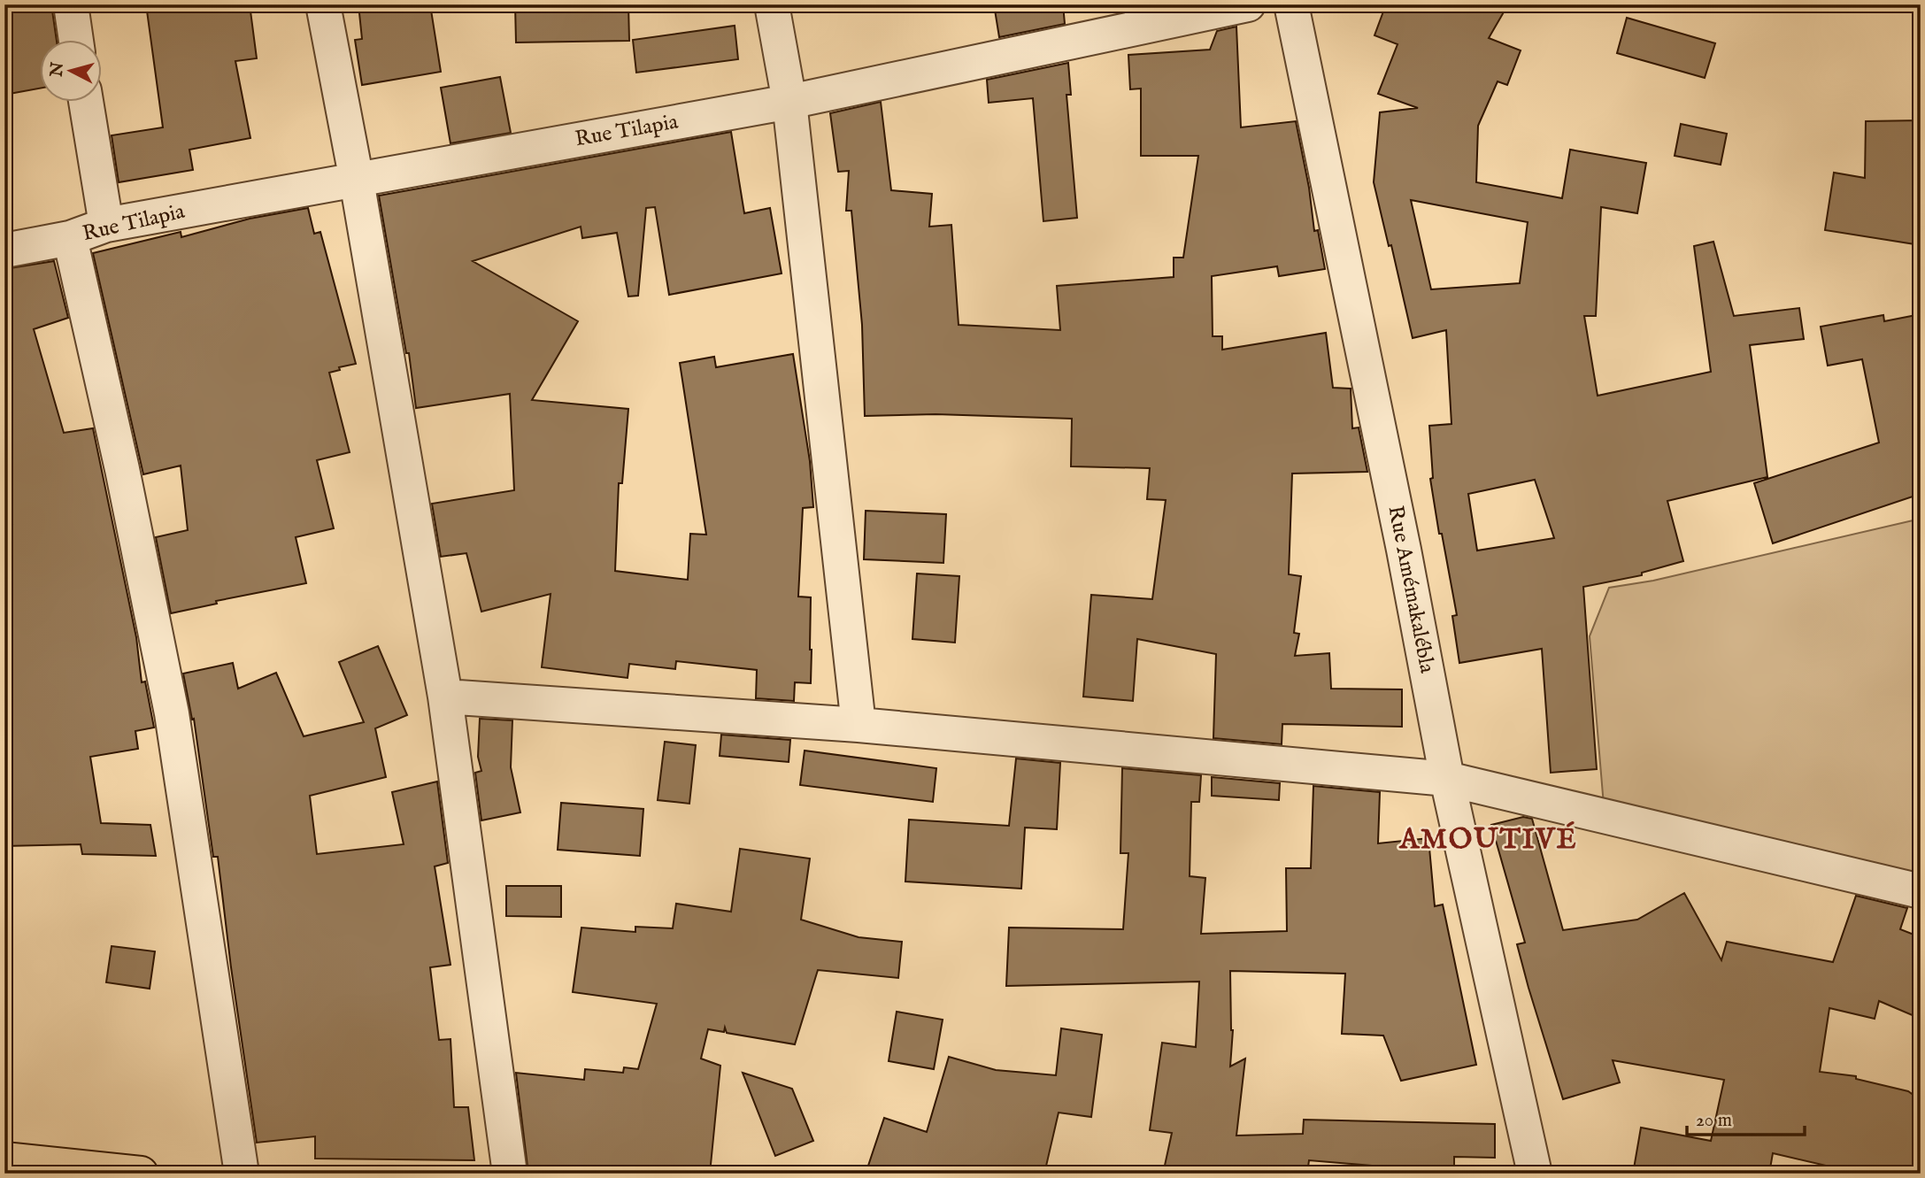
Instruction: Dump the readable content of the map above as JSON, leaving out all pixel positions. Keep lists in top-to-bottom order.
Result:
{
  "streets": {
    "street": ["Rue Tilapia", "Rue Amémakalébla"]
  },
  "districts": ["AMOUTIVÉ"],
  "scale_bar": "20 m",
  "north": "left"
}
